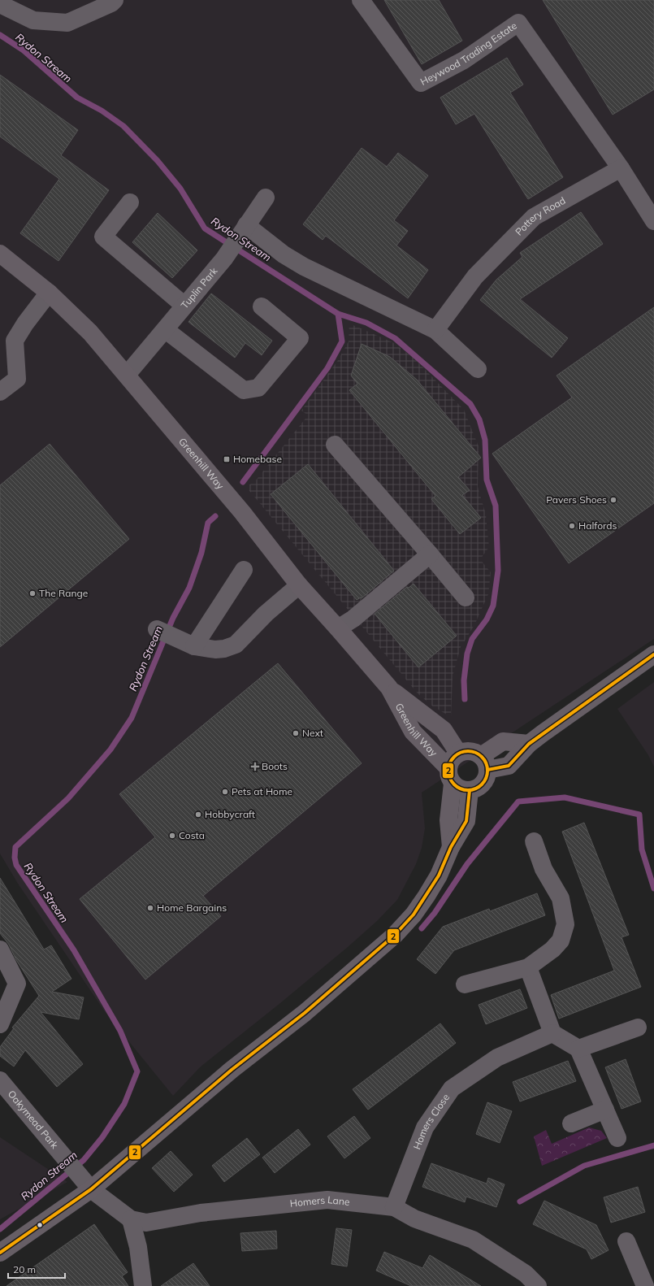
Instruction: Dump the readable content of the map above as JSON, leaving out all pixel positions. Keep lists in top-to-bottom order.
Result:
{
  "streets": {
    "main road": ["Greenhill Way"],
    "street": [
      "Heywood Trading Estate",
      "Pottery Road",
      "Tuplin Park",
      "Oakymead Park",
      "Homers Close",
      "Homers Lane"
    ]
  },
  "crossings": [
    ["Heywood Trading Estate", "Pottery Road"],
    ["Tuplin Park", "Greenhill Way"],
    ["Oakymead Park", "Homers Lane"],
    ["Homers Close", "Homers Lane"]
  ],
  "water": ["Rydon Stream"],
  "places": {
    "transit": ["Homebase"],
    "other": [
      "Pavers Shoes",
      "Halfords",
      "The Range",
      "Next",
      "Pets at Home",
      "Hobbycraft",
      "Costa",
      "Home Bargains"
    ],
    "health": ["Boots"]
  },
  "lines": ["transit line 2"],
  "scale_bar": "20 m"
}
